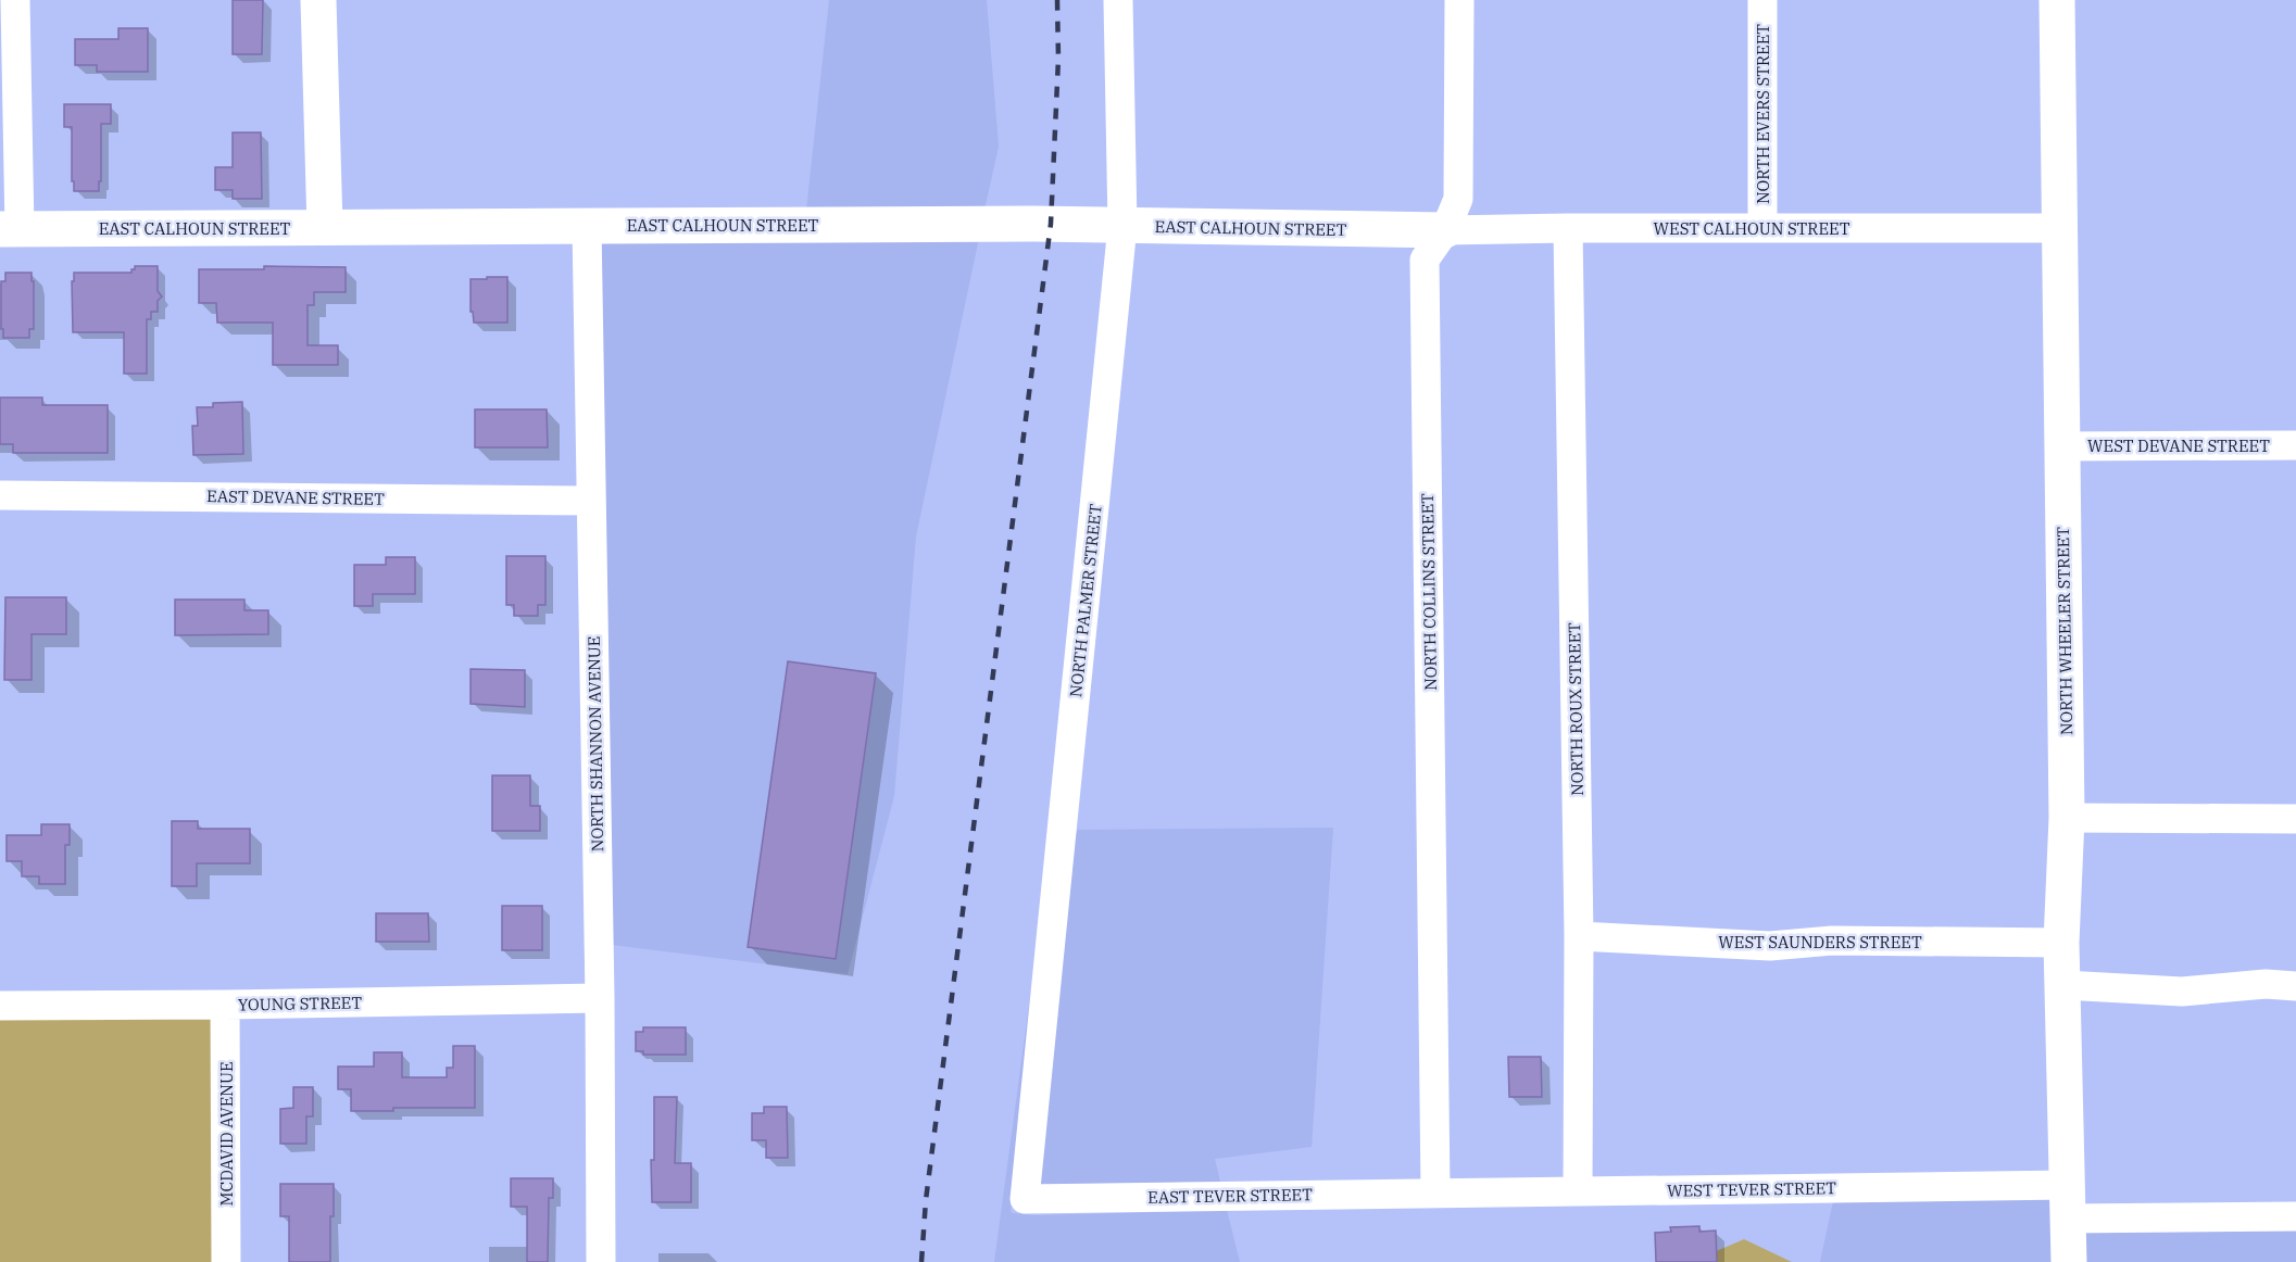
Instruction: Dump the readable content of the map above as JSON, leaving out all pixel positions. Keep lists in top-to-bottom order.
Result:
{
  "streets": {
    "street": [
      "NORTH EVERS STREET",
      "EAST CALHOUN STREET",
      "WEST CALHOUN STREET",
      "WEST DEVANE STREET",
      "EAST DEVANE STREET",
      "NORTH COLLINS STREET",
      "NORTH PALMER STREET",
      "NORTH WHEELER STREET",
      "NORTH ROUX STREET",
      "NORTH SHANNON AVENUE",
      "WEST SAUNDERS STREET",
      "YOUNG STREET",
      "MCDAVID AVENUE",
      "WEST TEVER STREET",
      "EAST TEVER STREET"
    ]
  },
  "crossings": [
    ["NORTH EVERS STREET", "WEST CALHOUN STREET"],
    ["EAST CALHOUN STREET", "WEST CALHOUN STREET"],
    ["EAST CALHOUN STREET", "NORTH COLLINS STREET"],
    ["EAST CALHOUN STREET", "NORTH PALMER STREET"],
    ["EAST CALHOUN STREET", "NORTH SHANNON AVENUE"],
    ["WEST CALHOUN STREET", "NORTH COLLINS STREET"],
    ["WEST CALHOUN STREET", "NORTH WHEELER STREET"],
    ["WEST CALHOUN STREET", "NORTH ROUX STREET"],
    ["WEST DEVANE STREET", "NORTH WHEELER STREET"],
    ["EAST DEVANE STREET", "NORTH SHANNON AVENUE"],
    ["NORTH COLLINS STREET", "WEST TEVER STREET"],
    ["NORTH COLLINS STREET", "EAST TEVER STREET"],
    ["NORTH PALMER STREET", "EAST TEVER STREET"],
    ["NORTH WHEELER STREET", "WEST SAUNDERS STREET"],
    ["NORTH WHEELER STREET", "WEST TEVER STREET"],
    ["NORTH ROUX STREET", "WEST SAUNDERS STREET"],
    ["NORTH ROUX STREET", "WEST TEVER STREET"],
    ["NORTH SHANNON AVENUE", "YOUNG STREET"],
    ["YOUNG STREET", "MCDAVID AVENUE"],
    ["WEST TEVER STREET", "EAST TEVER STREET"]
  ]
}
